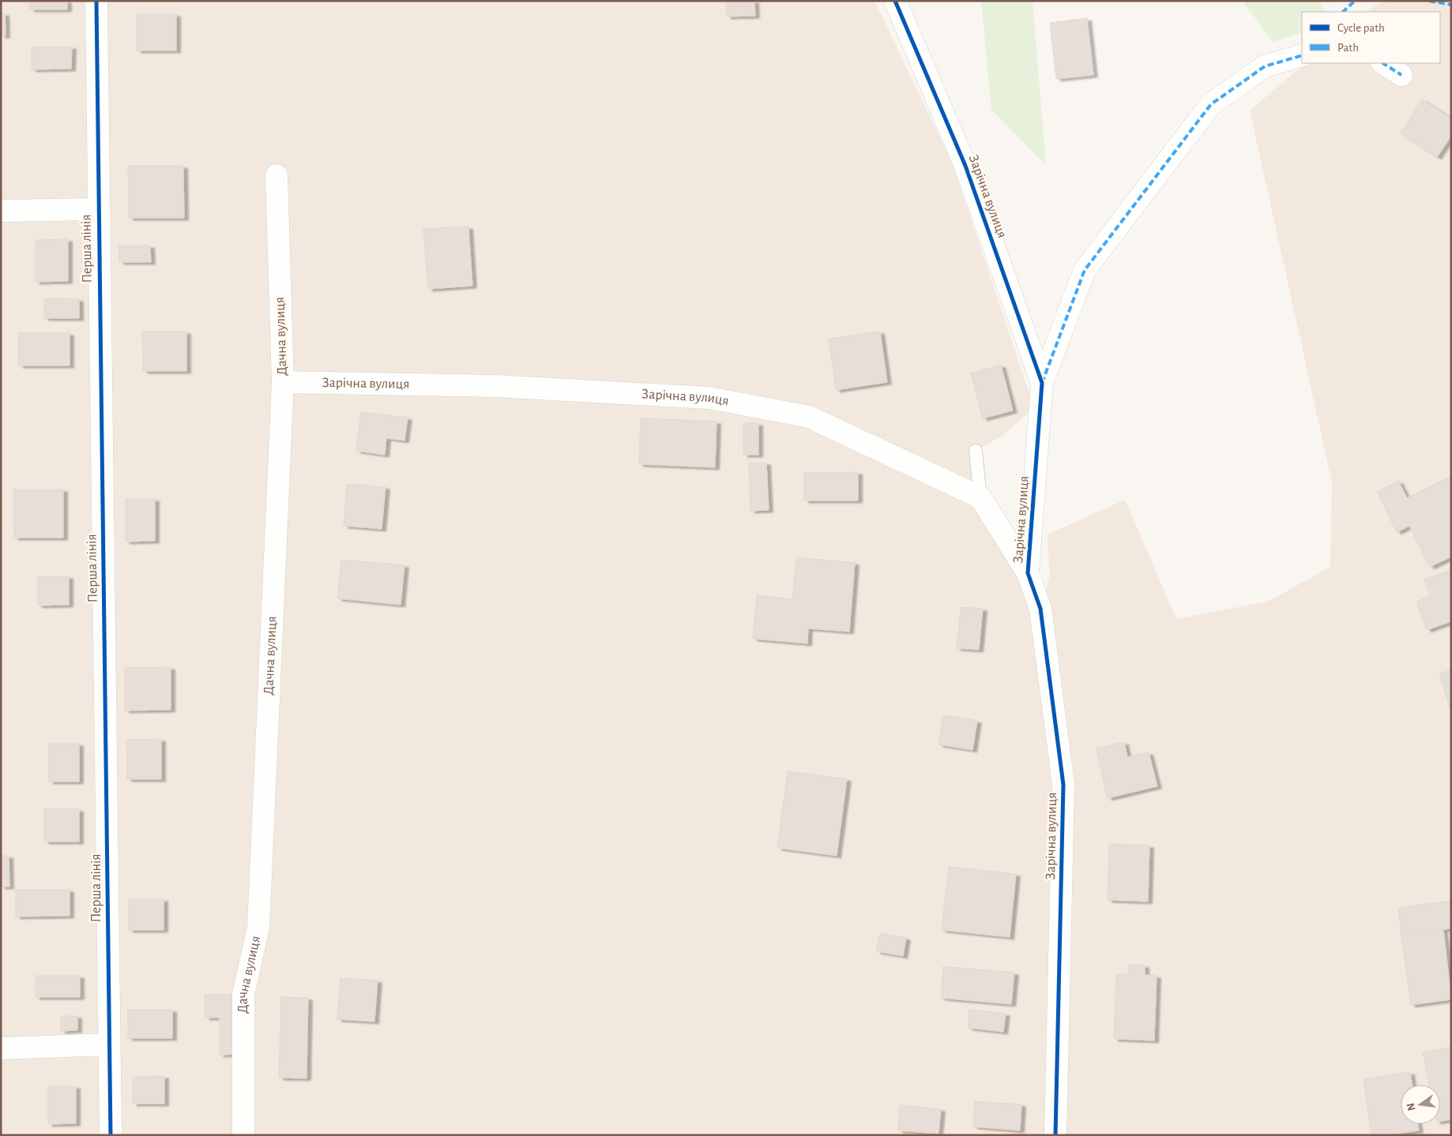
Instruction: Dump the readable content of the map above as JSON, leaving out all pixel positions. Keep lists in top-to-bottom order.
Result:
{
  "streets": {
    "street": ["Зарічна вулиця", "Перша лінія", "Дачна вулиця"]
  },
  "crossings": [
    ["Зарічна вулиця", "Дачна вулиця"]
  ],
  "legend": ["Cycle path", "Path"],
  "north": "left"
}
